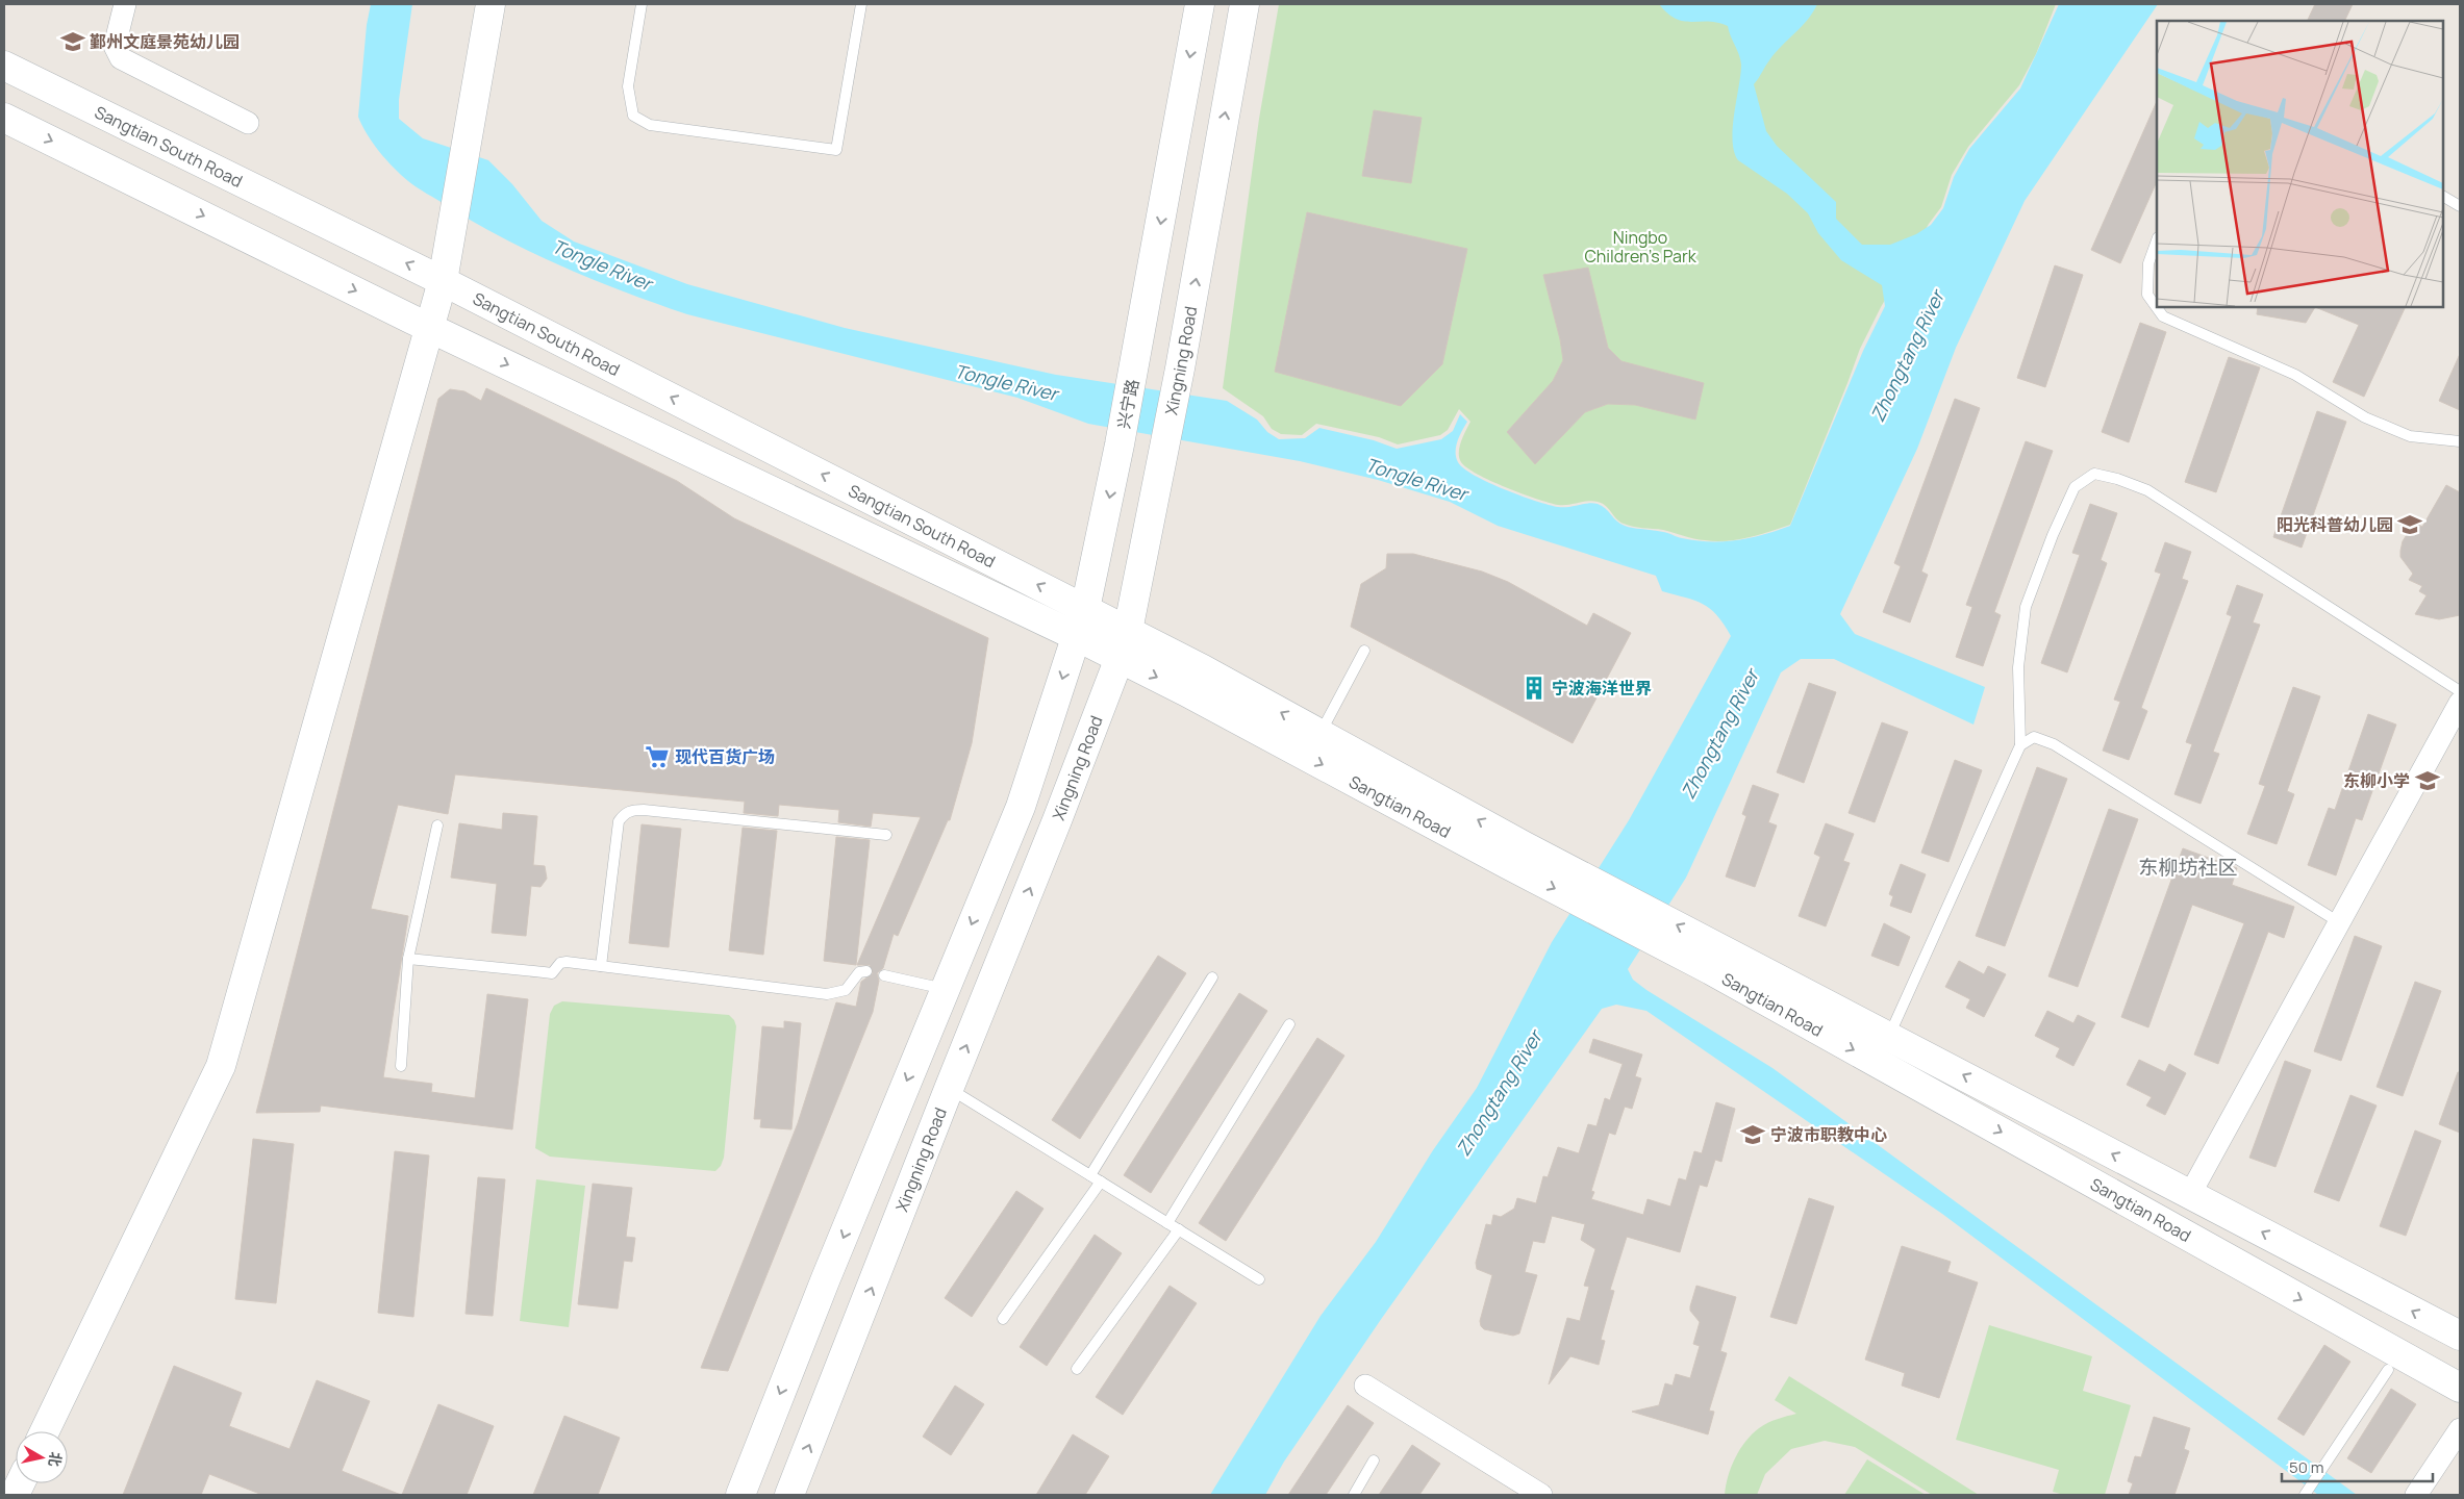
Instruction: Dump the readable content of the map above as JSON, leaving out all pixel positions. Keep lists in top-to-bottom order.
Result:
{
  "streets": {
    "main road": [
      "Sangtian South Road",
      "Xingning Road",
      "兴宁路",
      "Sangtian Road"
    ]
  },
  "crossings": [
    ["Sangtian South Road", "兴宁路"],
    ["Sangtian South Road", "Sangtian Road"],
    ["Xingning Road", "Sangtian Road"],
    ["兴宁路", "Sangtian Road"]
  ],
  "one_way": ["兴宁路"],
  "districts": ["东柳坊社区"],
  "water": ["Tongle River", "Zhongtang River"],
  "parks": ["Ningbo Children's Park"],
  "places": {
    "school or university": [
      "鄞州文庭景苑幼儿园",
      "阳光科普幼儿园",
      "东柳小学",
      "宁波市职教中心"
    ],
    "building": ["宁波海洋世界"],
    "supermarket": ["现代百货广场"]
  },
  "scale_bar": "50 m",
  "north": "right"
}
